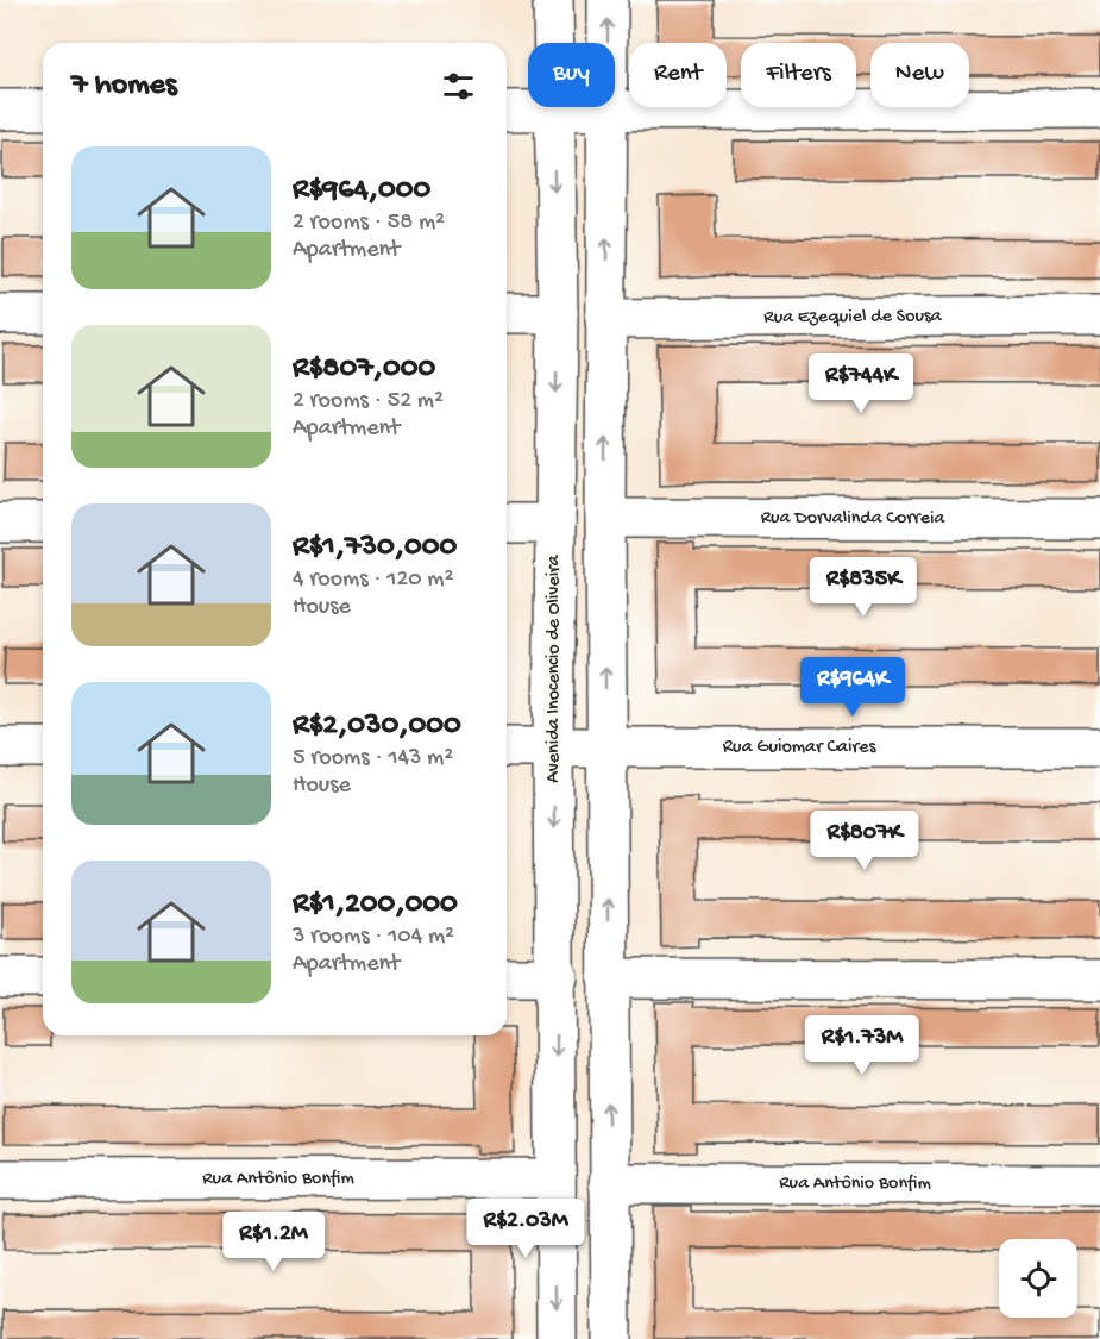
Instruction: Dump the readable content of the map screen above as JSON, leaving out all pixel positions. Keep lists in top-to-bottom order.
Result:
{
  "streets": {
    "street": [
      "Rua Ezequiel de Sousa",
      "Rua Dorvalinda Correia",
      "Avenida Inocencio de Oliveira",
      "Rua Guiomar Caires",
      "Rua Antônio Bonfim"
    ]
  },
  "crossings": [
    ["Avenida Inocencio de Oliveira", "Rua Guiomar Caires"],
    ["Avenida Inocencio de Oliveira", "Rua Antônio Bonfim"]
  ],
  "page": {
    "chip": [
      "Buy",
      "Rent",
      "Filters",
      "New"
    ],
    "heading": "7 homes",
    "list": [
      {
        "name": "R$964,000",
        "note": "2 rooms · 58 m² · Apartment"
      },
      {
        "name": "R$807,000",
        "note": "2 rooms · 52 m² · Apartment"
      },
      {
        "name": "R$1,730,000",
        "note": "4 rooms · 120 m² · House"
      },
      {
        "name": "R$2,030,000",
        "note": "5 rooms · 143 m² · House"
      },
      {
        "name": "R$1,200,000",
        "note": "3 rooms · 104 m² · Apartment"
      }
    ],
    "price": [
      "R$744K",
      "R$835K",
      "R$964K",
      "R$807K",
      "R$1.73M",
      "R$2.03M",
      "R$1.2M"
    ]
  }
}
